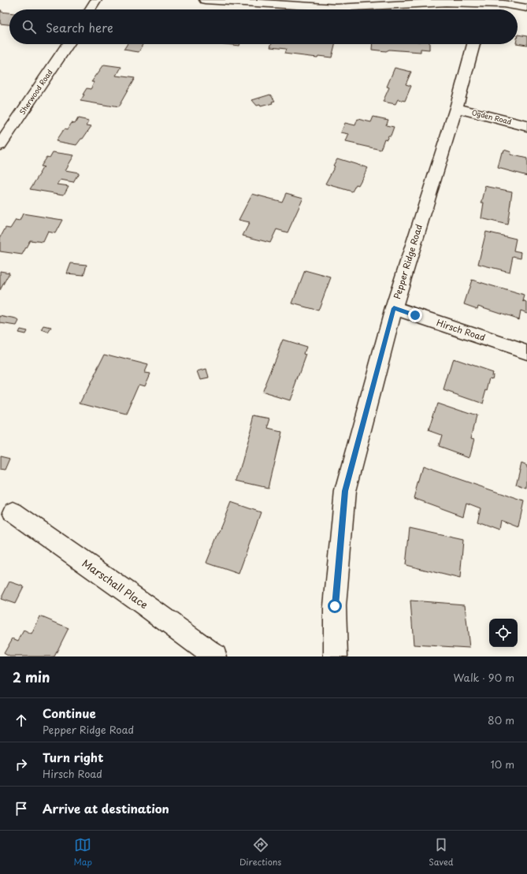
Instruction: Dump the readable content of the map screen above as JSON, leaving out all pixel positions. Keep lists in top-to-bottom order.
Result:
{
  "streets": {
    "street": [
      "Sherwood Road",
      "Ogden Road",
      "Pepper Ridge Road",
      "Hirsch Road",
      "Marschall Place"
    ]
  },
  "crossings": [
    ["Ogden Road", "Pepper Ridge Road"],
    ["Pepper Ridge Road", "Hirsch Road"]
  ],
  "page": {
    "search": "Search here",
    "heading": ["2 min", "Walk · 90 m"],
    "list": [
      ["Continue", "Pepper Ridge Road", "80 m"],
      ["Turn right", "Hirsch Road", "10 m"],
      "Arrive at destination"
    ],
    "nav": ["Map", "Directions", "Saved"]
  }
}
